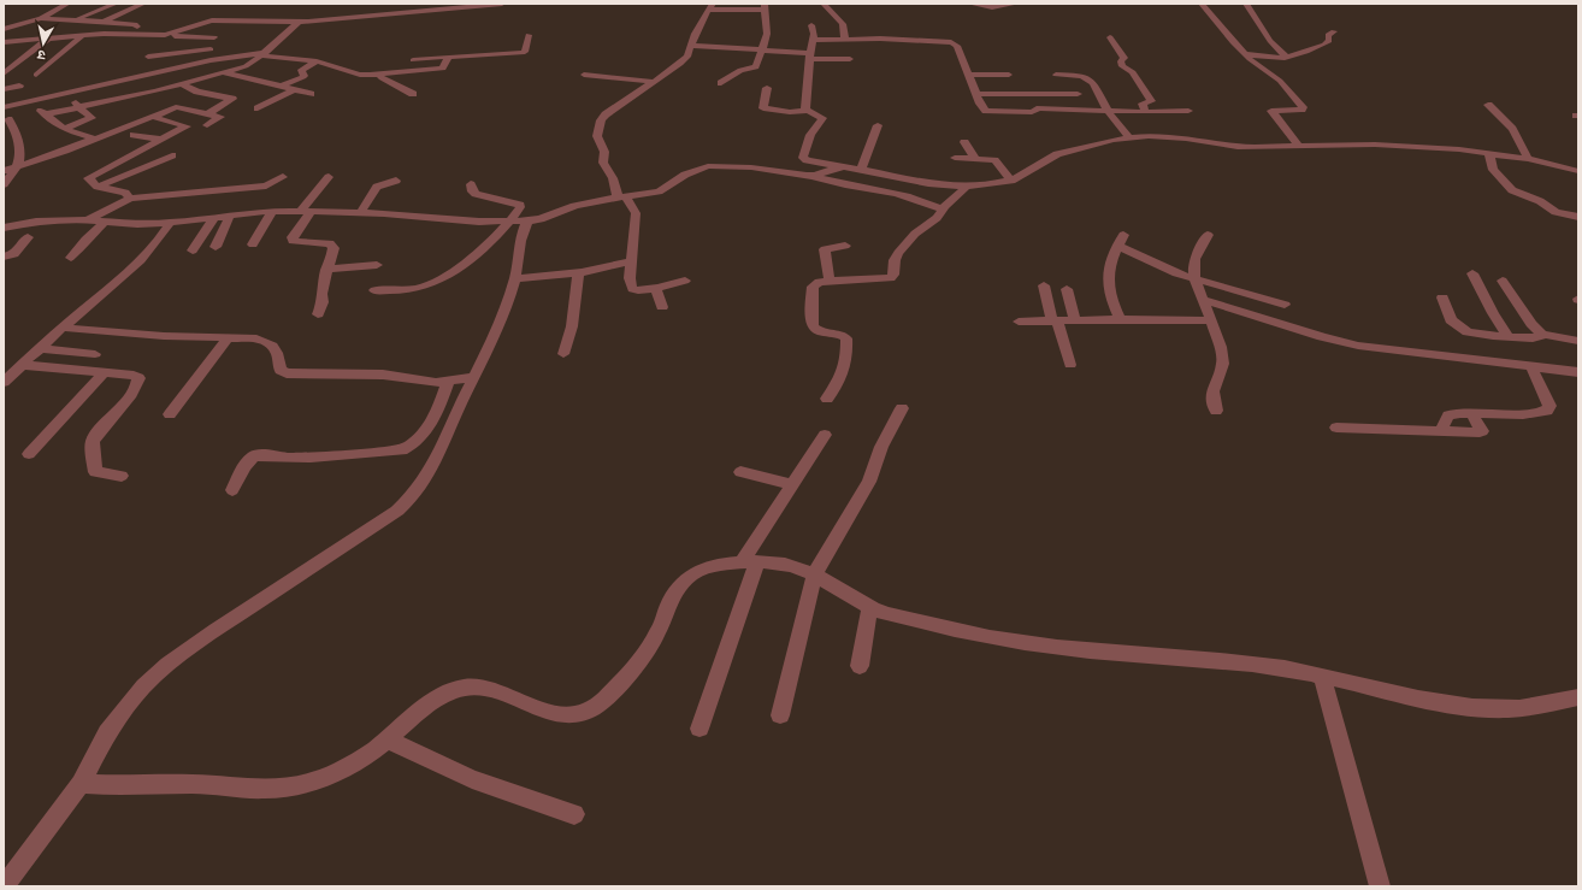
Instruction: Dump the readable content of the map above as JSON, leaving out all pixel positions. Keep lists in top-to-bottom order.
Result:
{
  "north": "bottom"
}
